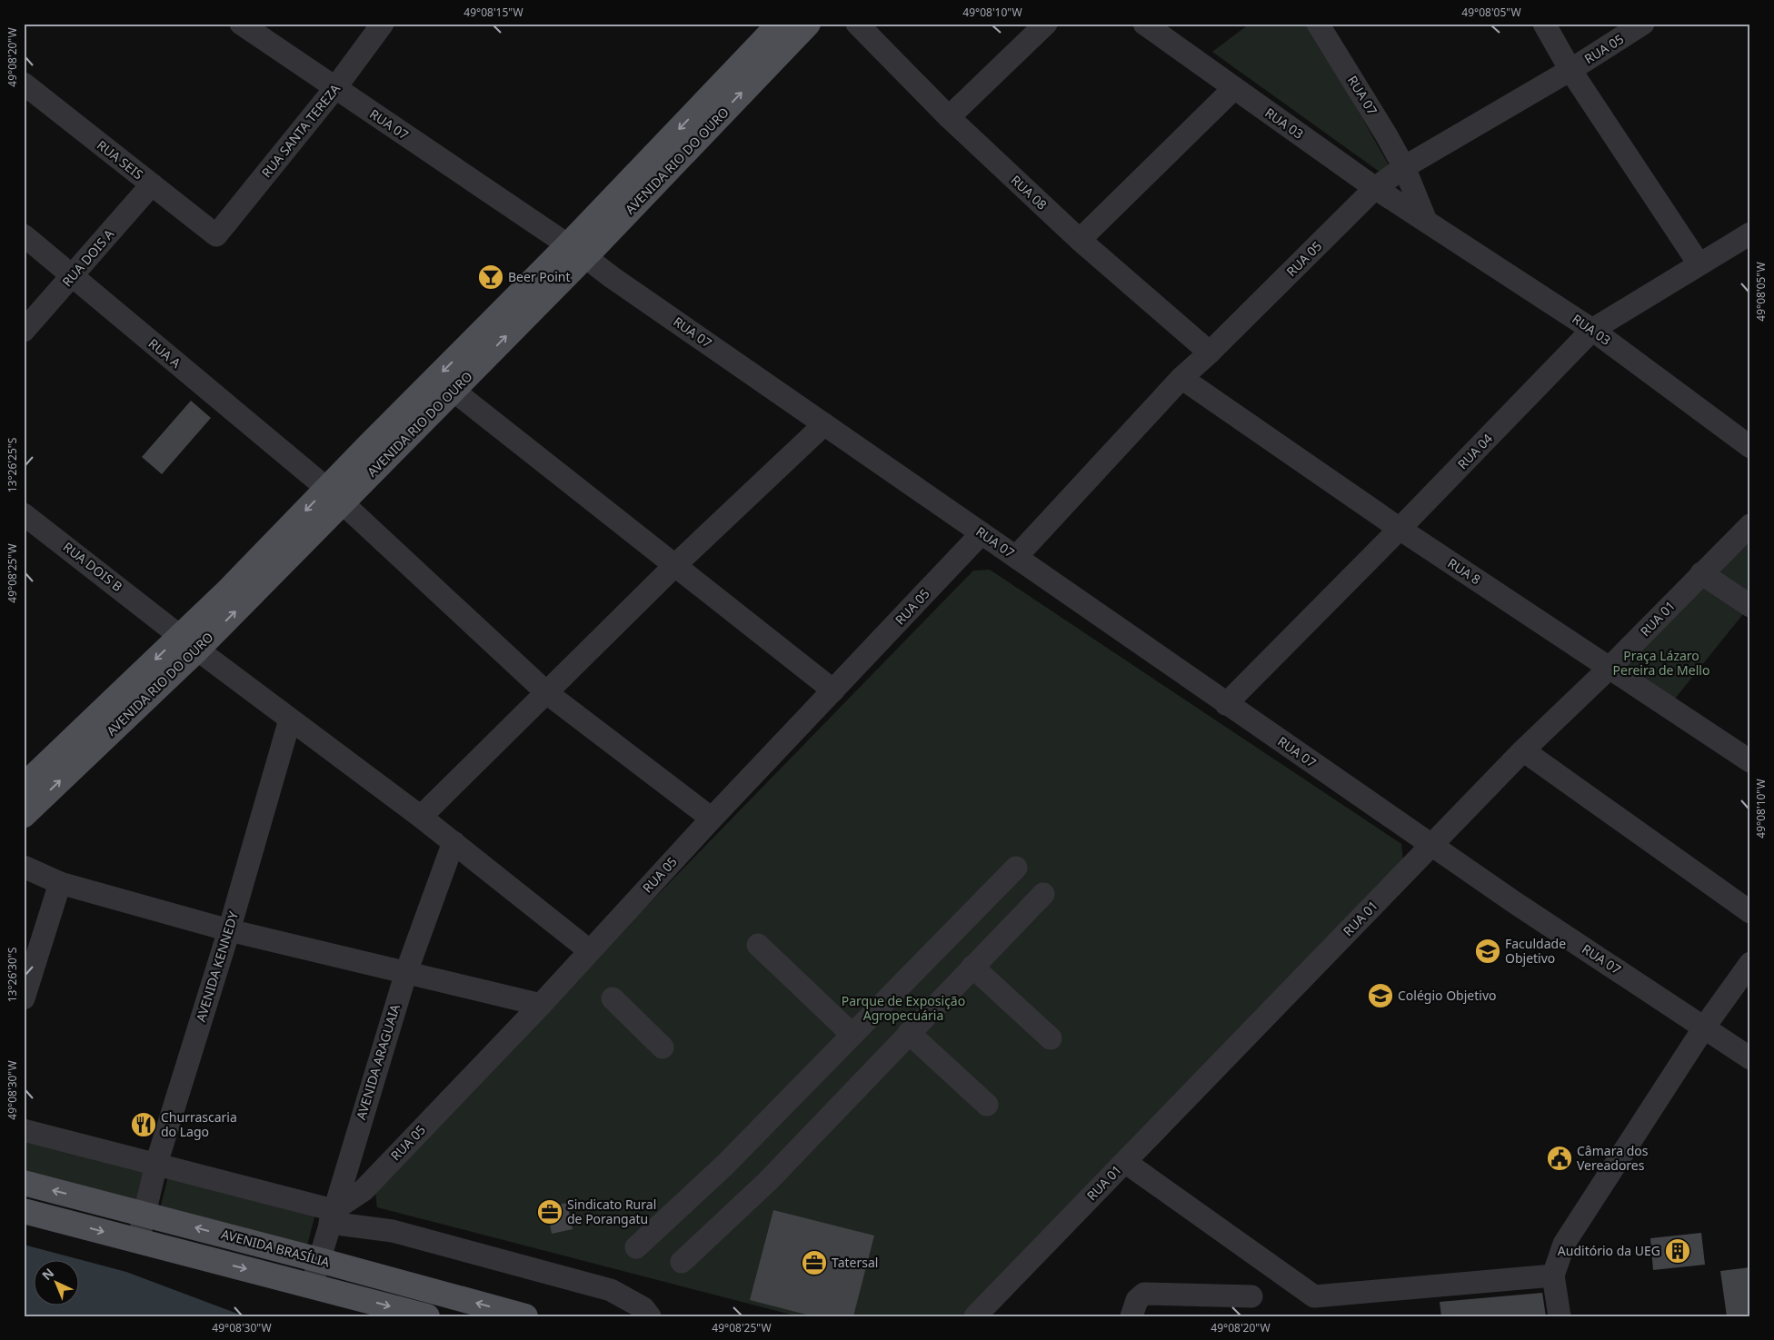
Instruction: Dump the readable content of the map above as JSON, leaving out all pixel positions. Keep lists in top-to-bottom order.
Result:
{
  "streets": {
    "main road": ["AVENIDA RIO DO OURO", "AVENIDA BRASÍLIA"],
    "street": [
      "RUA 05",
      "RUA 07",
      "RUA 03",
      "RUA SANTA TEREZA",
      "RUA SEIS",
      "RUA 08",
      "RUA DOIS A",
      "RUA A",
      "RUA 04",
      "RUA DOIS B",
      "RUA 8",
      "RUA 01",
      "AVENIDA KENNEDY",
      "AVENIDA ARAGUAIA"
    ]
  },
  "crossings": [
    ["RUA 05", "RUA 07"],
    ["RUA 05", "RUA 03"],
    ["RUA 05", "RUA 08"],
    ["RUA 05", "RUA A"],
    ["RUA 05", "RUA DOIS B"],
    ["RUA 05", "RUA 8"],
    ["RUA 05", "AVENIDA ARAGUAIA"],
    ["RUA 07", "RUA SANTA TEREZA"],
    ["RUA 07", "AVENIDA RIO DO OURO"],
    ["RUA 07", "RUA 04"],
    ["RUA 07", "RUA 01"],
    ["RUA 03", "RUA 04"],
    ["RUA SANTA TEREZA", "RUA SEIS"],
    ["RUA SEIS", "RUA DOIS A"],
    ["AVENIDA RIO DO OURO", "RUA A"],
    ["AVENIDA RIO DO OURO", "RUA DOIS B"],
    ["RUA DOIS A", "RUA A"],
    ["RUA 04", "RUA 8"],
    ["RUA DOIS B", "AVENIDA KENNEDY"],
    ["RUA DOIS B", "AVENIDA ARAGUAIA"],
    ["RUA 8", "RUA 01"],
    ["AVENIDA KENNEDY", "AVENIDA BRASÍLIA"],
    ["AVENIDA ARAGUAIA", "AVENIDA BRASÍLIA"]
  ],
  "parks": ["Praça Lázaro Pereira de Mello", "Parque de Exposição Agropecuária"],
  "places": {
    "bar": ["Beer Point"],
    "school or university": ["Faculdade Objetivo", "Colégio Objetivo"],
    "restaurant": ["Churrascaria do Lago"],
    "public building": ["Câmara dos Vereadores"],
    "office": ["Sindicato Rural de Porangatu", "Tatersal"],
    "building": ["Auditório da UEG"]
  },
  "north": "top left",
  "coordinates": [
    "49°08'15\"W",
    "49°08'10\"W",
    "49°08'05\"W",
    "49°08'20\"W",
    "13°26'25\"S",
    "49°08'25\"W",
    "13°26'30\"S",
    "49°08'30\"W"
  ]
}
